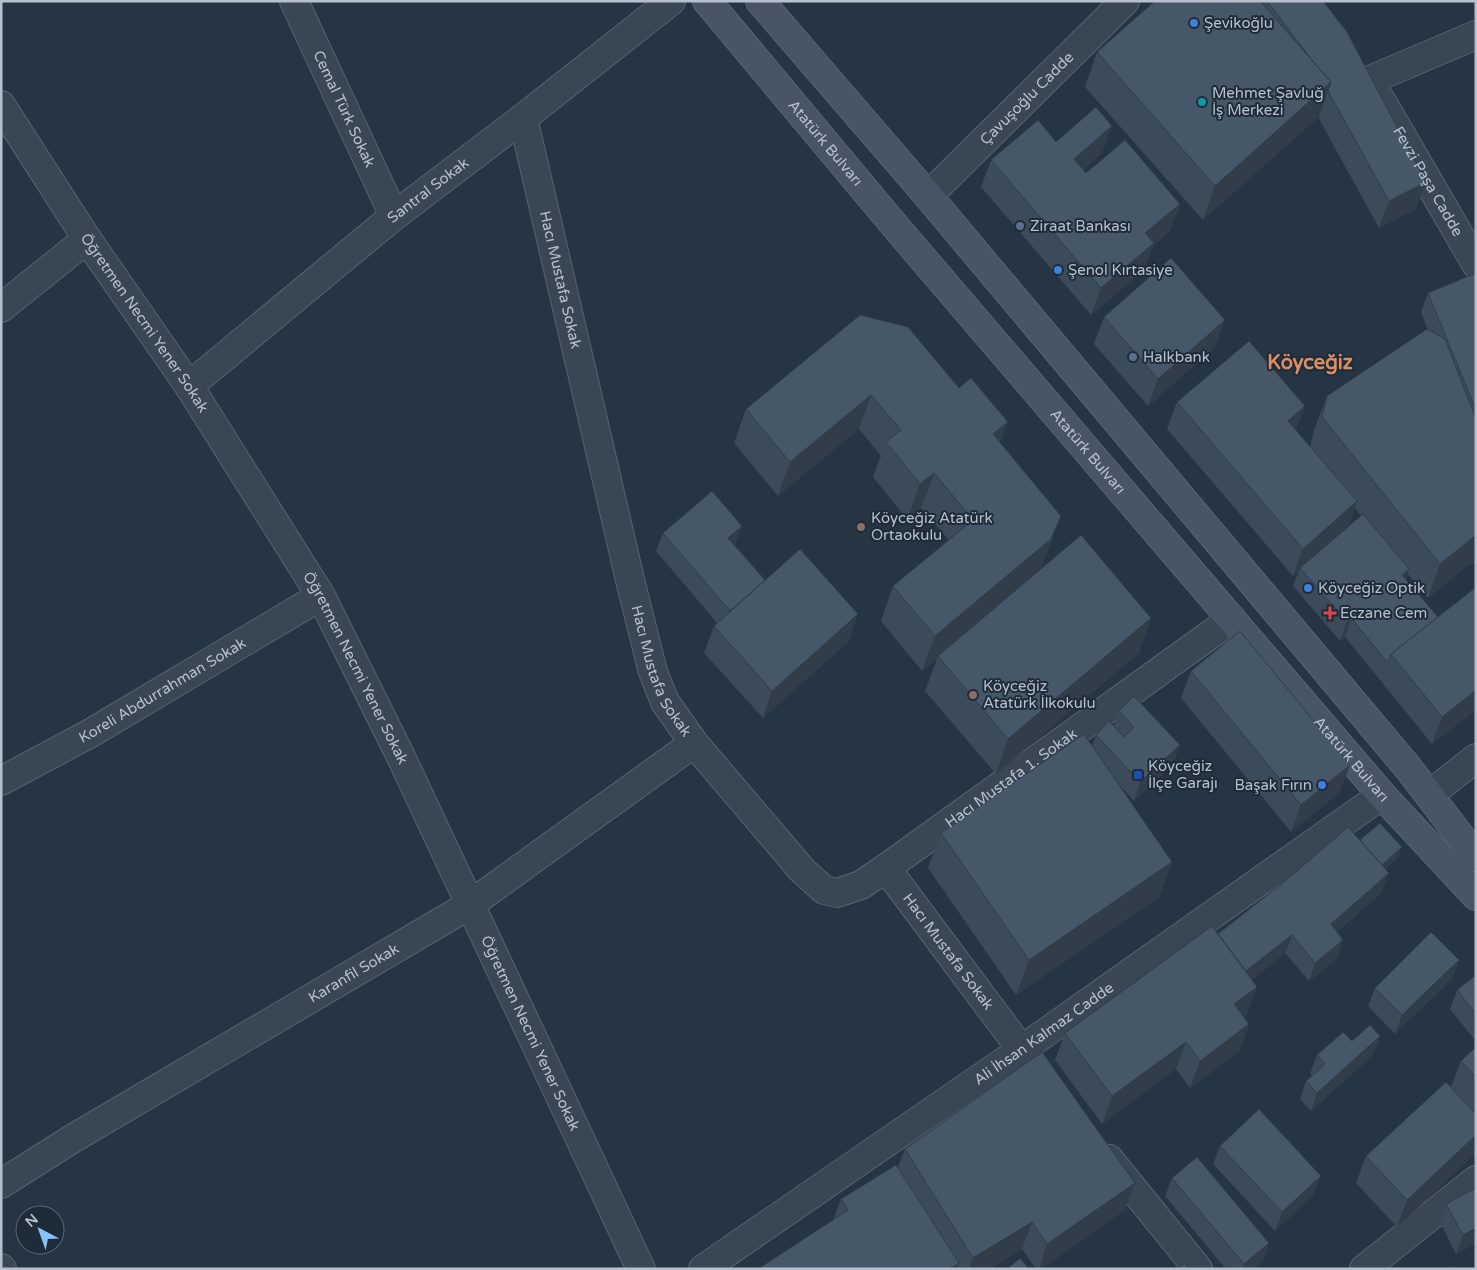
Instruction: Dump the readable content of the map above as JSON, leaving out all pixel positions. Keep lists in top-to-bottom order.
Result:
{
  "streets": {
    "main road": ["Atatürk Bulvarı"],
    "street": [
      "Çavuşoğlu Cadde",
      "Cemal Türk Sokak",
      "Fevzi Paşa Cadde",
      "Santral Sokak",
      "Hacı Mustafa Sokak",
      "Öğretmen Necmi Yener Sokak",
      "Koreli Abdurrahman Sokak",
      "Hacı Mustafa 1. Sokak",
      "Karanfil Sokak",
      "Ali İhsan Kalmaz Cadde"
    ]
  },
  "crossings": [
    ["Cemal Türk Sokak", "Santral Sokak"],
    ["Atatürk Bulvarı", "Hacı Mustafa 1. Sokak"],
    ["Atatürk Bulvarı", "Ali İhsan Kalmaz Cadde"],
    ["Santral Sokak", "Hacı Mustafa Sokak"],
    ["Santral Sokak", "Öğretmen Necmi Yener Sokak"],
    ["Hacı Mustafa Sokak", "Hacı Mustafa 1. Sokak"],
    ["Hacı Mustafa Sokak", "Karanfil Sokak"],
    ["Hacı Mustafa Sokak", "Ali İhsan Kalmaz Cadde"],
    ["Öğretmen Necmi Yener Sokak", "Koreli Abdurrahman Sokak"],
    ["Öğretmen Necmi Yener Sokak", "Karanfil Sokak"]
  ],
  "districts": ["Köyceğiz"],
  "places": {
    "other": [
      "Şevikoğlu",
      "Mehmet Şavluğ İş Merkezi",
      "Ziraat Bankası",
      "Şenol Kırtasiye",
      "Halkbank",
      "Köyceğiz Atatürk Ortaokulu",
      "Köyceğiz Optik",
      "Köyceğiz Atatürk İlkokulu",
      "Başak Fırın"
    ],
    "health": ["Eczane Cem"],
    "transit": ["Köyceğiz İlçe Garajı"]
  },
  "north": "top left"
}
